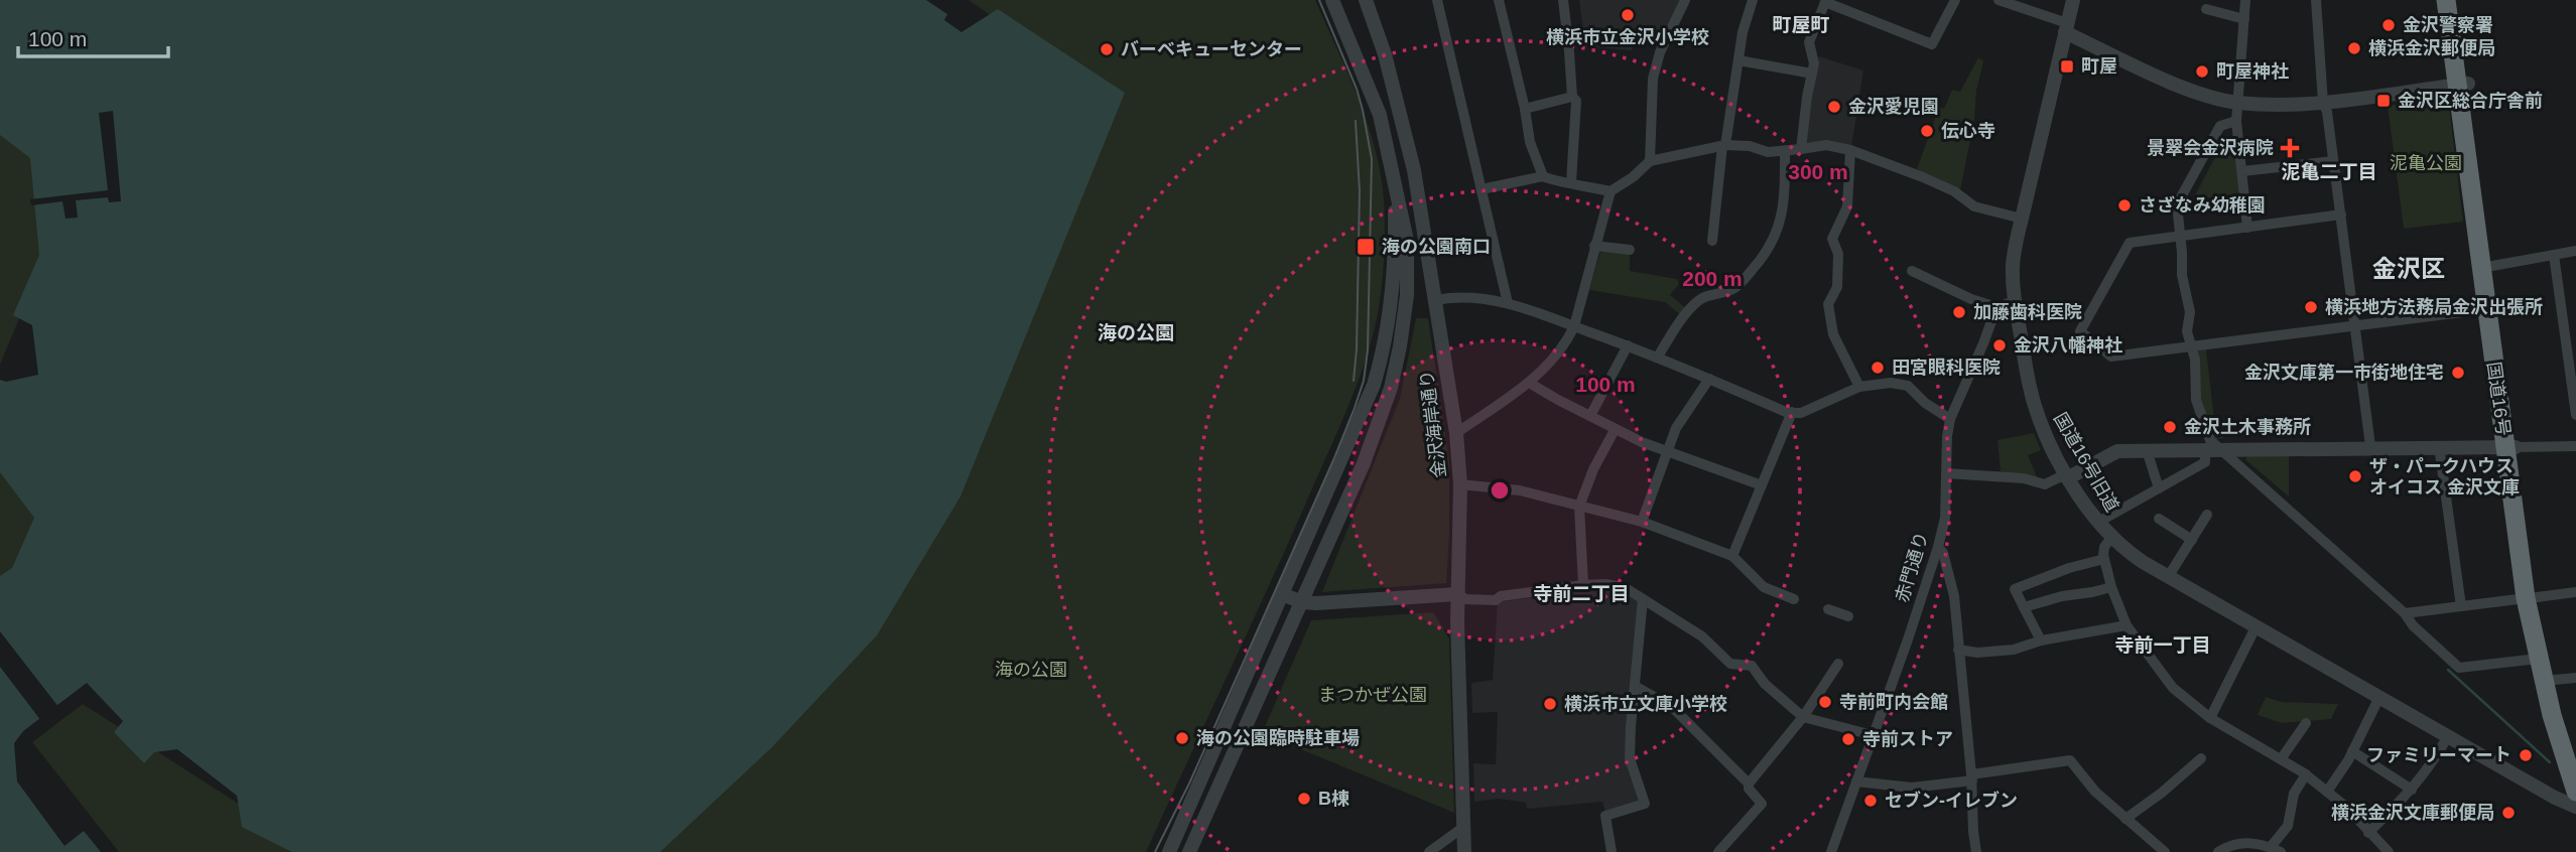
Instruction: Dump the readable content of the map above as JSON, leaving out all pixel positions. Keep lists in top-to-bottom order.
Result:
{
  "streets": {
    "highway": ["国道16号"],
    "street": ["金沢海岸通り", "国道16号旧道", "赤門通り"]
  },
  "districts": [
    "町屋町",
    "泥亀二丁目",
    "金沢区",
    "海の公園",
    "寺前二丁目",
    "寺前一丁目"
  ],
  "parks": ["泥亀公園", "海の公園", "まつかぜ公園"],
  "places": {
    "other": [
      "横浜市立金沢小学校",
      "金沢警察署",
      "横浜金沢郵便局",
      "バーベキューセンター",
      "町屋神社",
      "金沢愛児園",
      "伝心寺",
      "さざなみ幼稚園",
      "横浜地方法務局金沢出張所",
      "加藤歯科医院",
      "金沢八幡神社",
      "田宮眼科医院",
      "金沢文庫第一市街地住宅",
      "金沢土木事務所",
      "ザ・パークハウス オイコス 金沢文庫",
      "寺前町内会館",
      "横浜市立文庫小学校",
      "海の公園臨時駐車場",
      "寺前ストア",
      "ファミリーマート",
      "B棟",
      "セブン-イレブン",
      "横浜金沢文庫郵便局"
    ],
    "transit": ["町屋", "金沢区総合庁舎前", "海の公園南口"],
    "health": ["景翠会金沢病院"]
  },
  "scale_bar": "100 m",
  "rings": ["300 m", "200 m", "100 m"]
}
